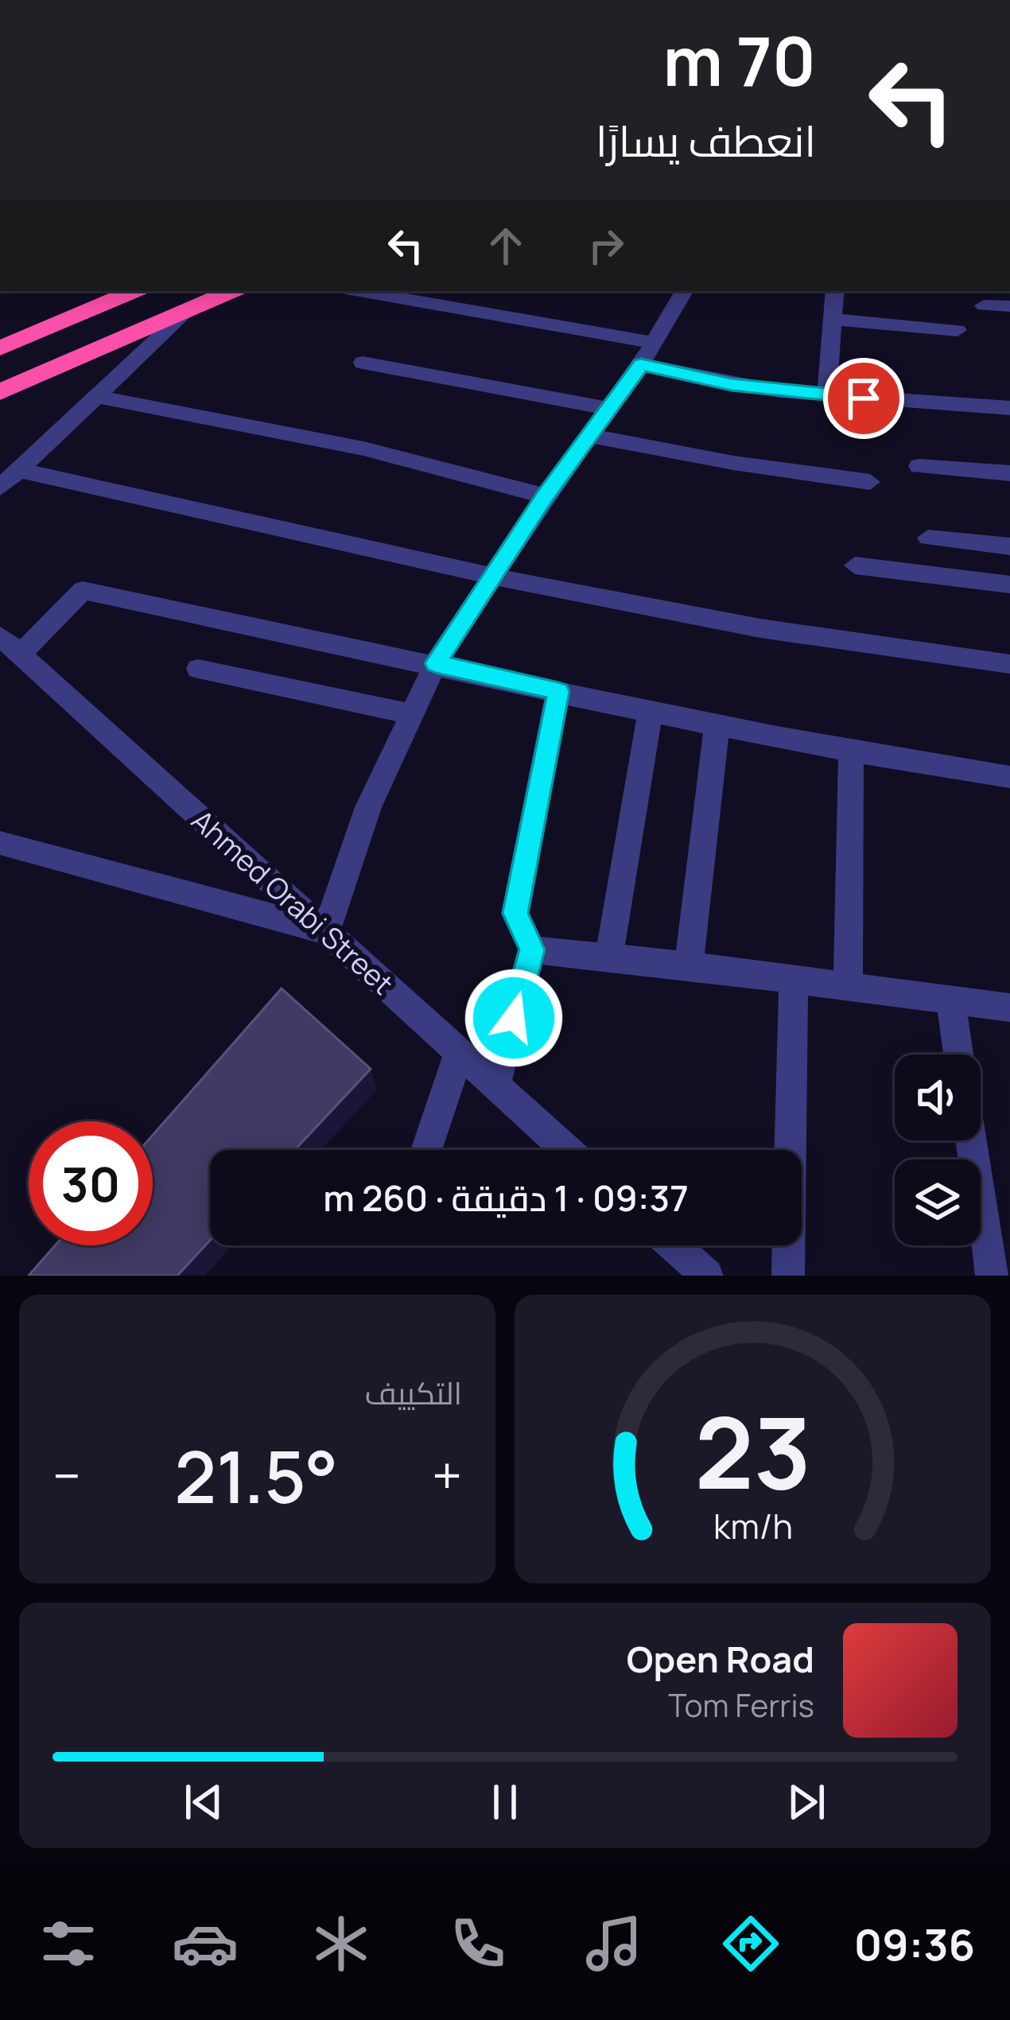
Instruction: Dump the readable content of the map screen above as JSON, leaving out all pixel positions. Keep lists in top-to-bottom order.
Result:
{
  "streets": {
    "street": ["Ahmed Orabi Street"]
  },
  "page": {
    "turn": ["70 m", "انعطف يسارًا"],
    "limit": "30",
    "trip": "09:37 · 1 دقيقة · 260 m",
    "tile": "التكييف",
    "heat": ["−", "21.5°", "+"],
    "song": ["Open Road", "Tom Ferris"],
    "tabs": "09:36",
    "gauge": ["23", "km/h"]
  }
}
